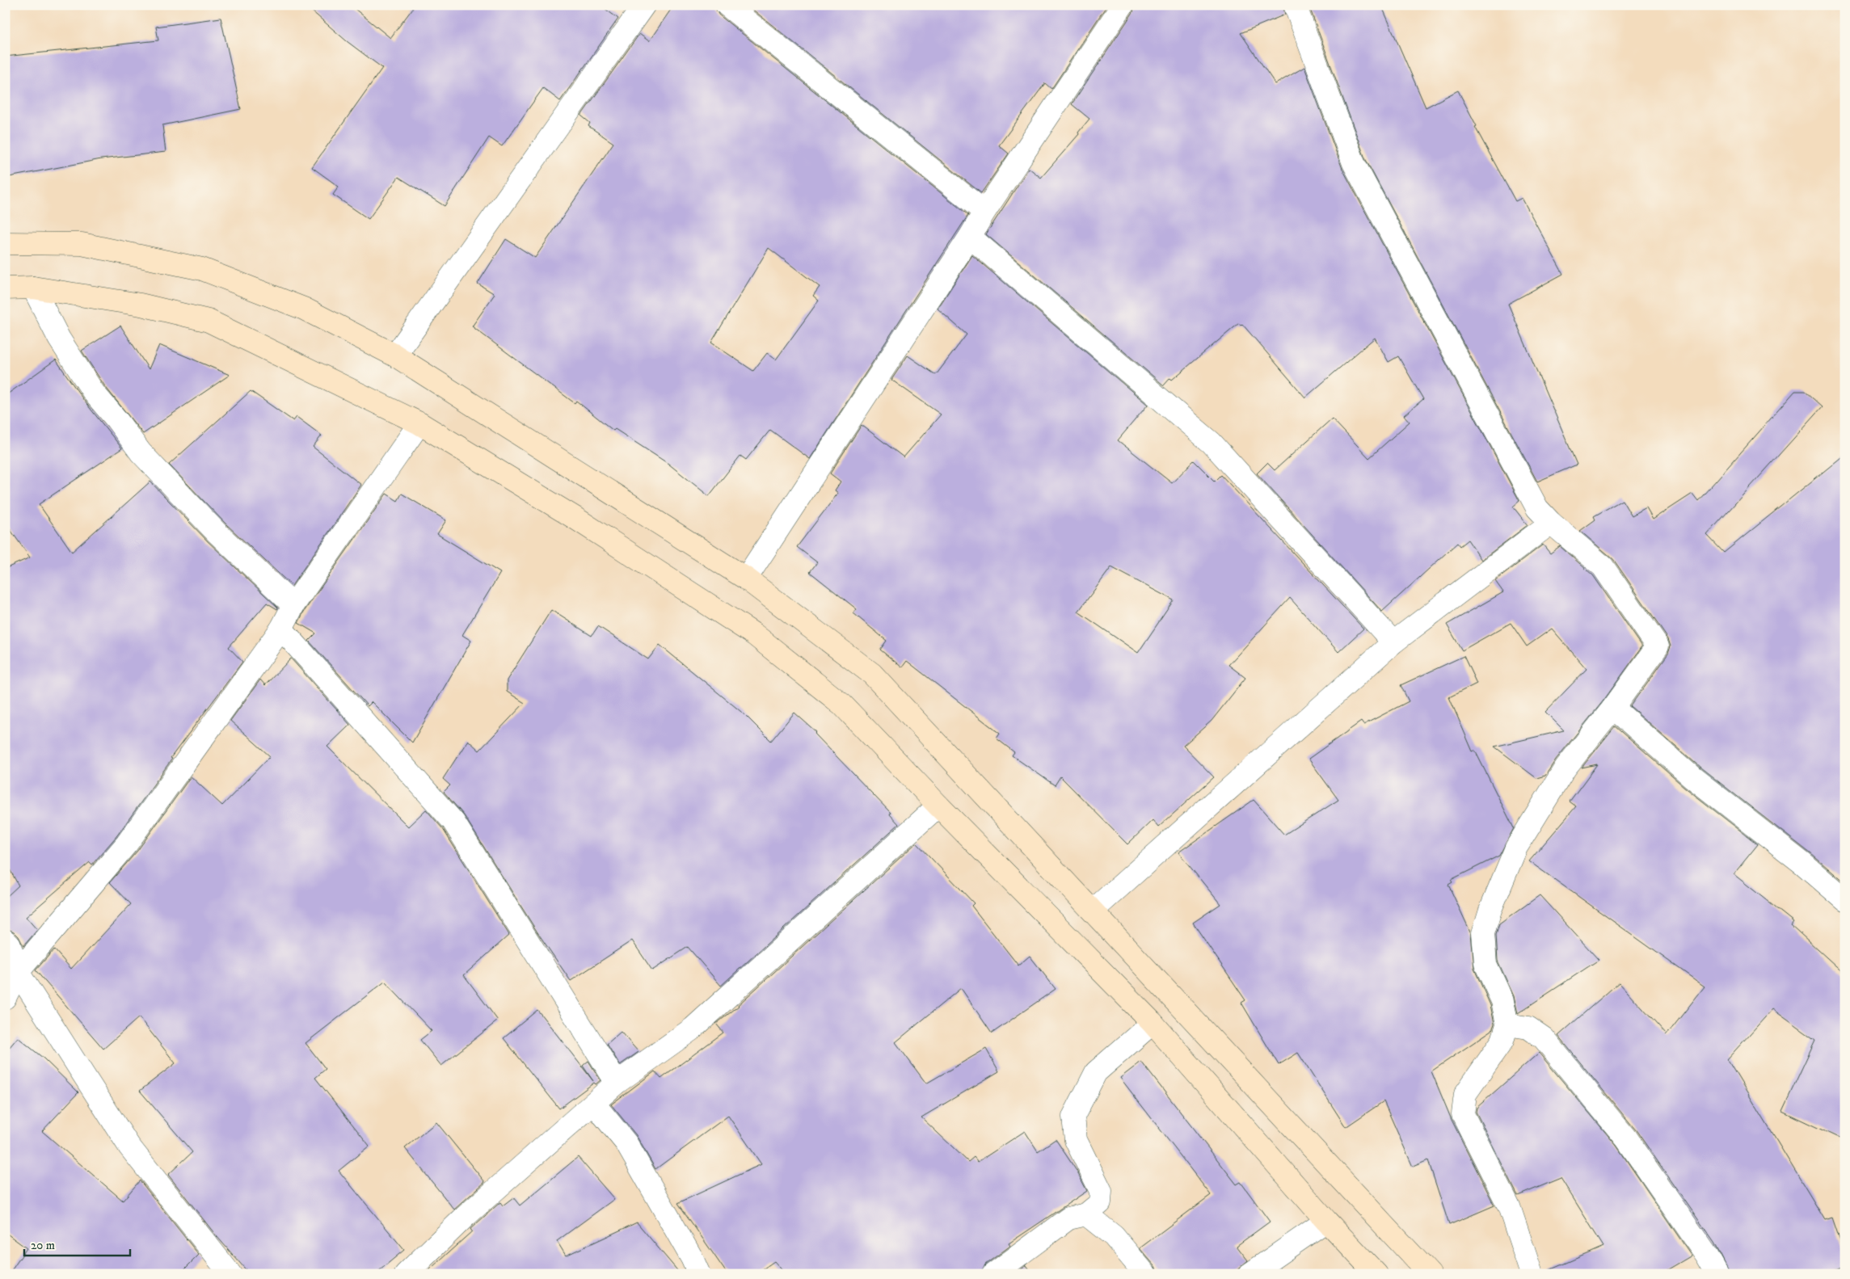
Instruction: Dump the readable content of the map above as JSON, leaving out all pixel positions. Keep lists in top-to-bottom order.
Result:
{
  "scale_bar": "20 m"
}
